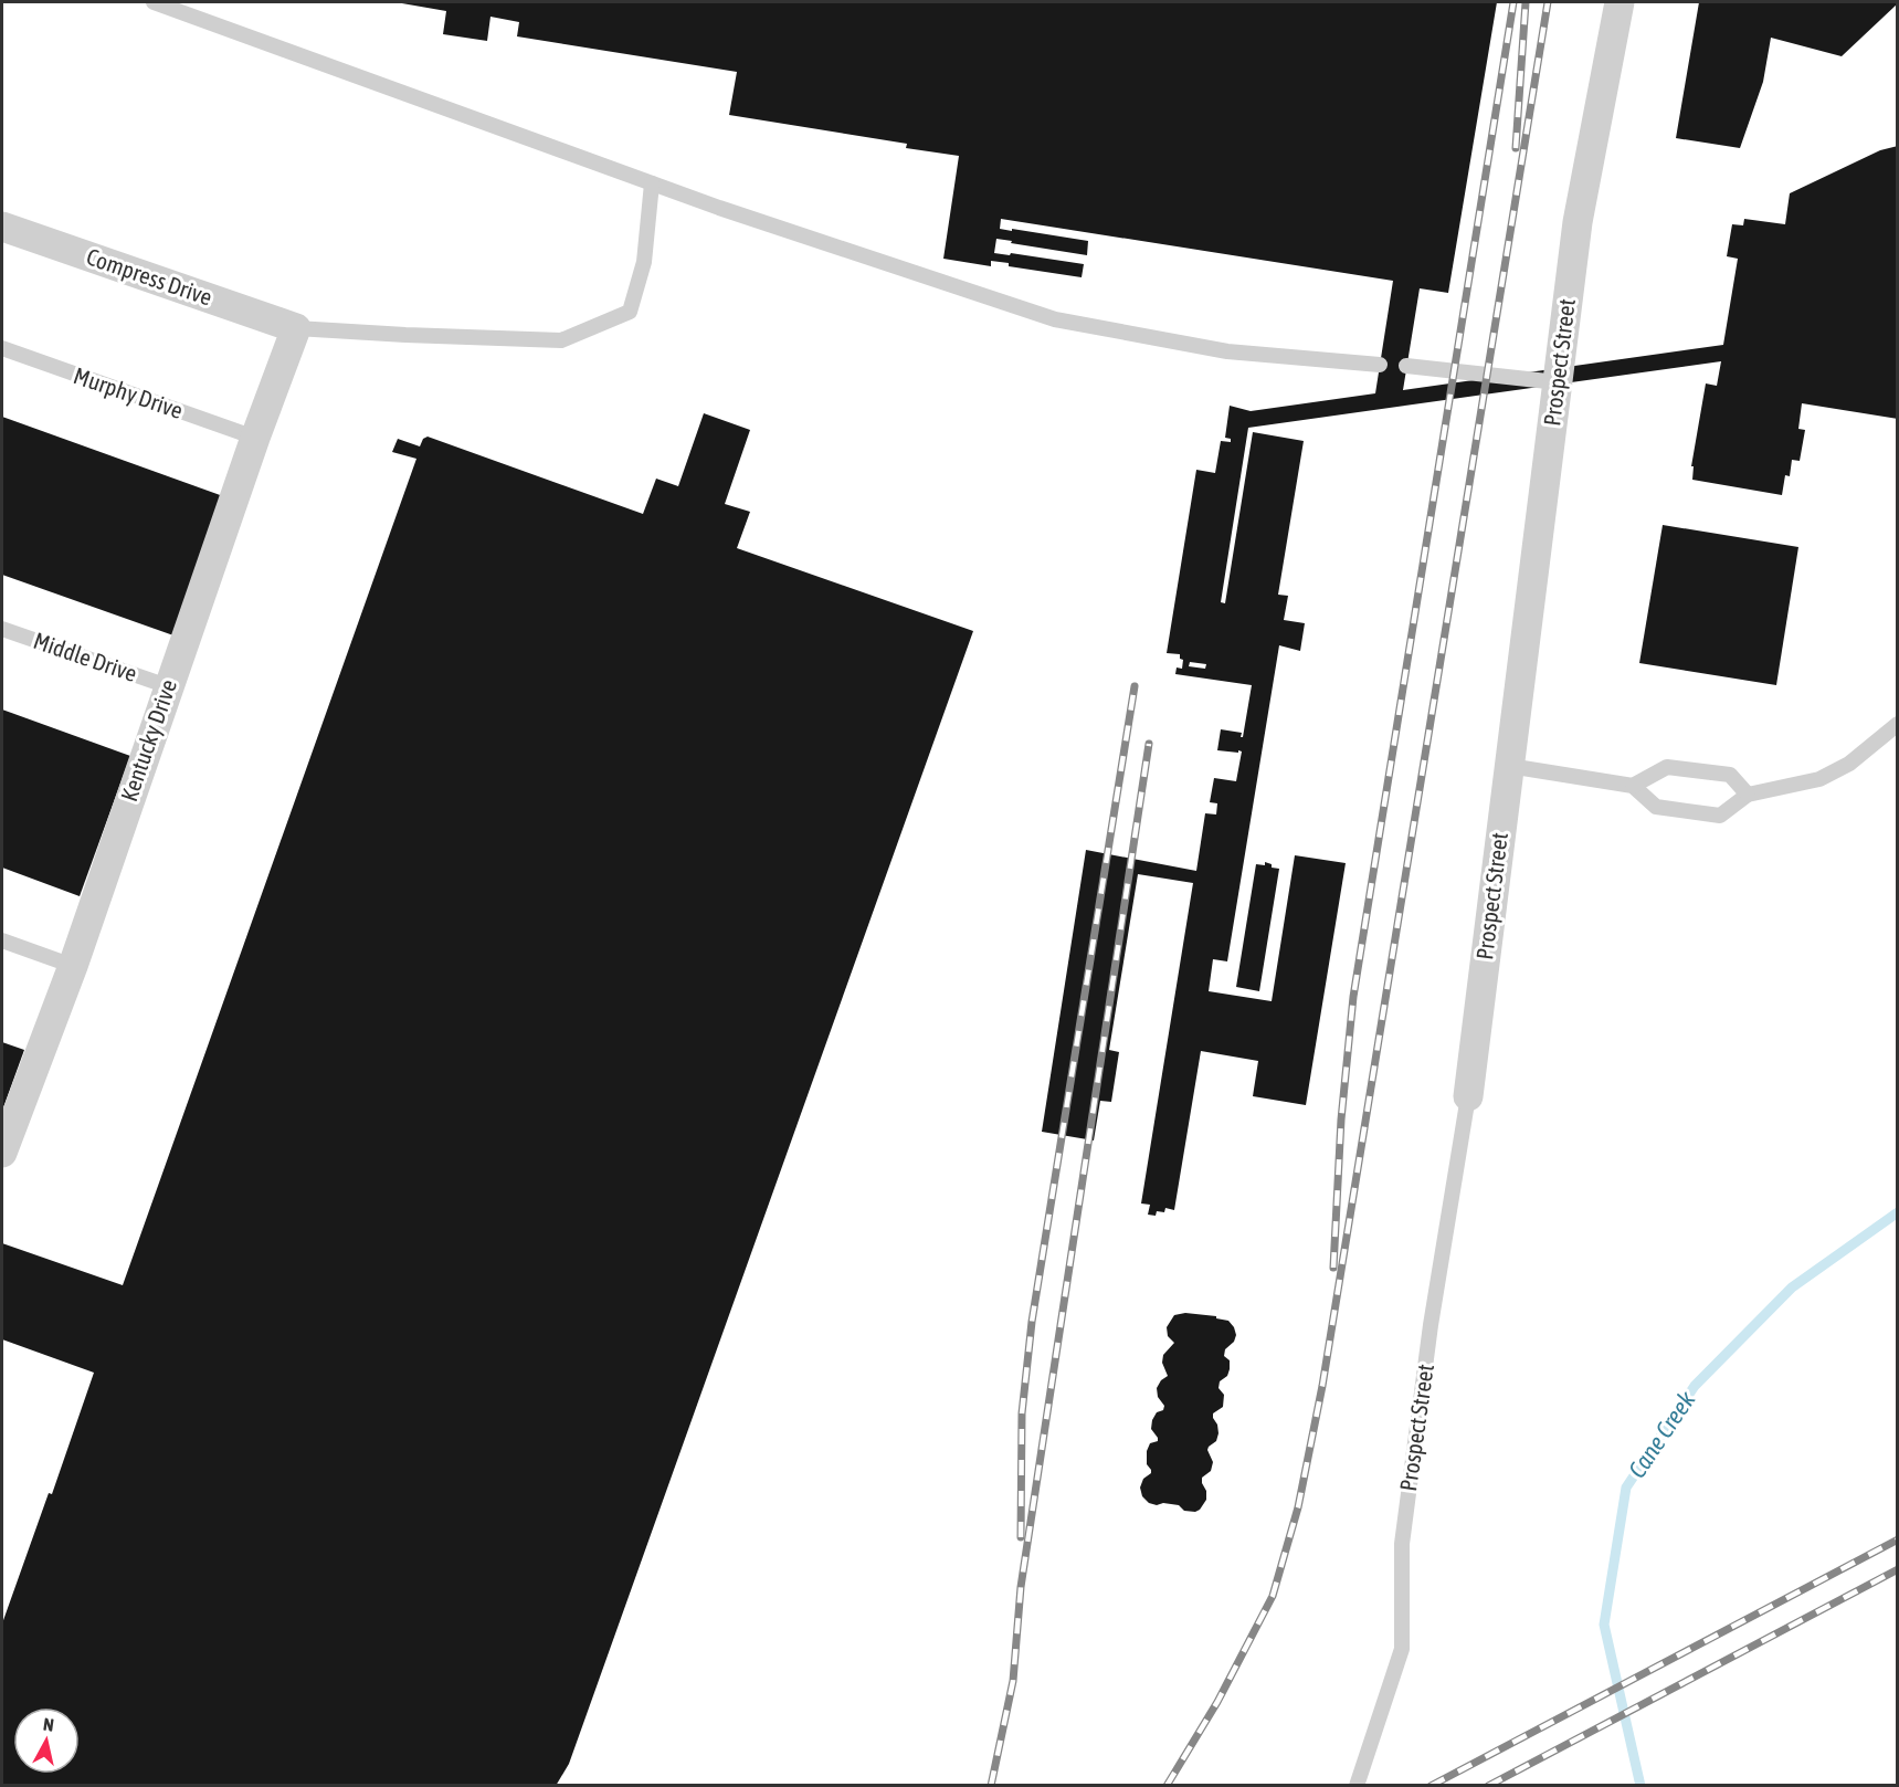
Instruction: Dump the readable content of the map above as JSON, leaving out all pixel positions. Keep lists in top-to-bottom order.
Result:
{
  "streets": {
    "street": ["Compress Drive", "Prospect Street", "Kentucky Drive"],
    "lane": ["Murphy Drive", "Middle Drive"]
  },
  "crossings": [
    ["Compress Drive", "Kentucky Drive"],
    ["Murphy Drive", "Kentucky Drive"],
    ["Middle Drive", "Kentucky Drive"]
  ],
  "water": ["Cane Creek"],
  "north": "top"
}
